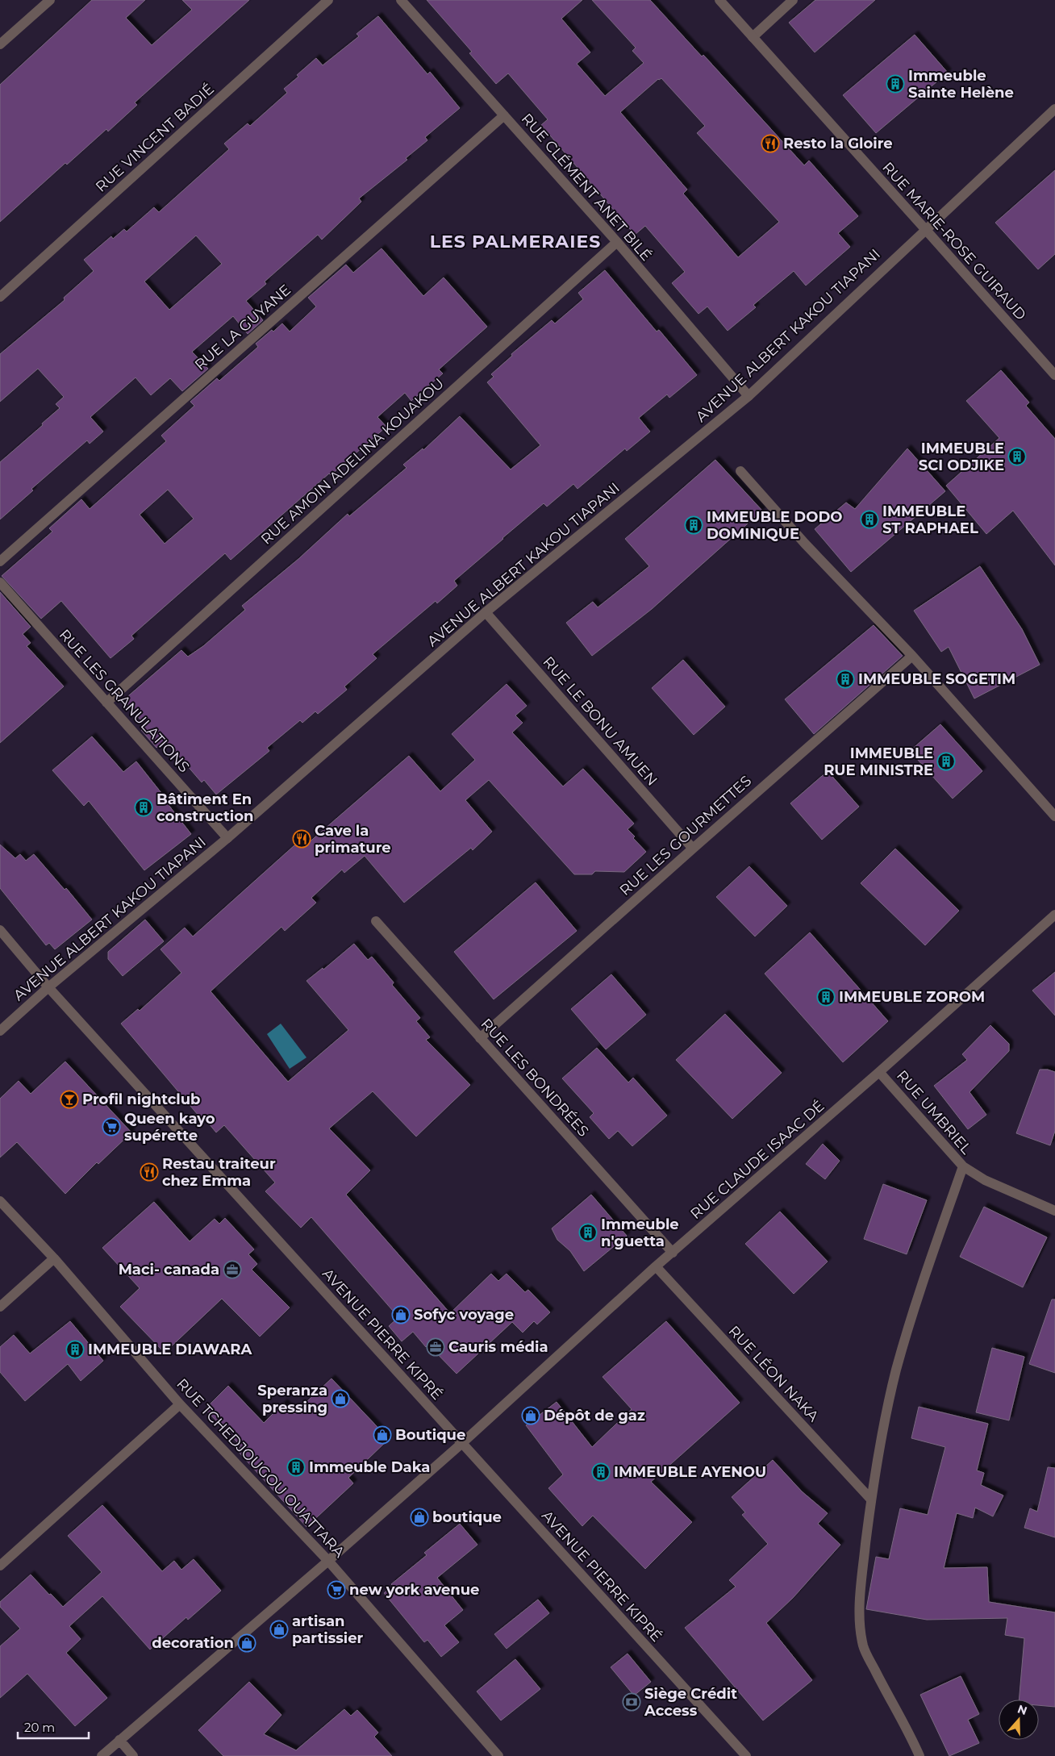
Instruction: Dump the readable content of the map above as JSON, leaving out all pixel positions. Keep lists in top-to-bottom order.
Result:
{
  "streets": {
    "street": [
      "RUE VINCENT BADIÉ",
      "RUE CLÉMENT ANET BILÉ",
      "RUE MARIE-ROSE GUIRAUD",
      "RUE LA GUYANE",
      "AVENUE ALBERT KAKOU TIAPANI",
      "RUE AMOIN ADELINA KOUAKOU",
      "RUE LES GRANULATIONS",
      "RUE LE BONU AMUEN",
      "RUE LES GOURMETTES",
      "RUE LES BONDRÉES",
      "RUE UMBRIEL",
      "RUE CLAUDE ISAAC DÉ",
      "AVENUE PIERRE KIPRÉ",
      "RUE LÉON NAKA",
      "RUE TCHEDJOUGOU OUATTARA"
    ]
  },
  "crossings": [
    ["RUE CLÉMENT ANET BILÉ", "RUE LA GUYANE"],
    ["RUE CLÉMENT ANET BILÉ", "AVENUE ALBERT KAKOU TIAPANI"],
    ["RUE CLÉMENT ANET BILÉ", "RUE AMOIN ADELINA KOUAKOU"],
    ["RUE MARIE-ROSE GUIRAUD", "AVENUE ALBERT KAKOU TIAPANI"],
    ["AVENUE ALBERT KAKOU TIAPANI", "RUE LES GRANULATIONS"],
    ["AVENUE ALBERT KAKOU TIAPANI", "RUE LE BONU AMUEN"],
    ["AVENUE ALBERT KAKOU TIAPANI", "AVENUE PIERRE KIPRÉ"],
    ["RUE AMOIN ADELINA KOUAKOU", "RUE LES GRANULATIONS"],
    ["RUE LE BONU AMUEN", "RUE LES GOURMETTES"],
    ["RUE LES GOURMETTES", "RUE LES BONDRÉES"],
    ["RUE LES BONDRÉES", "RUE CLAUDE ISAAC DÉ"],
    ["RUE UMBRIEL", "RUE CLAUDE ISAAC DÉ"],
    ["RUE CLAUDE ISAAC DÉ", "AVENUE PIERRE KIPRÉ"],
    ["RUE CLAUDE ISAAC DÉ", "RUE LÉON NAKA"],
    ["RUE CLAUDE ISAAC DÉ", "RUE TCHEDJOUGOU OUATTARA"]
  ],
  "districts": ["LES PALMERAIES"],
  "places": {
    "building": [
      "Immeuble Sainte Helène",
      "IMMEUBLE SCI ODJIKE",
      "IMMEUBLE ST RAPHAEL",
      "IMMEUBLE DODO DOMINIQUE",
      "IMMEUBLE SOGETIM",
      "IMMEUBLE RUE MINISTRE",
      "Bâtiment En construction",
      "IMMEUBLE ZOROM",
      "Immeuble n'guetta",
      "IMMEUBLE DIAWARA",
      "Immeuble Daka",
      "IMMEUBLE AYENOU"
    ],
    "restaurant": ["Resto la Gloire", "Cave la primature", "Restau traiteur chez Emma"],
    "bar": ["Profil nightclub"],
    "supermarket": ["Queen kayo supérette", "new york avenue"],
    "office": ["Maci- canada", "Cauris média"],
    "shop": [
      "Sofyc voyage",
      "Speranza pressing",
      "Dépôt de gaz",
      "Boutique",
      "boutique",
      "artisan partissier",
      "decoration"
    ],
    "bank": ["Siège Crédit Access"]
  },
  "scale_bar": "20 m",
  "north": "top"
}
